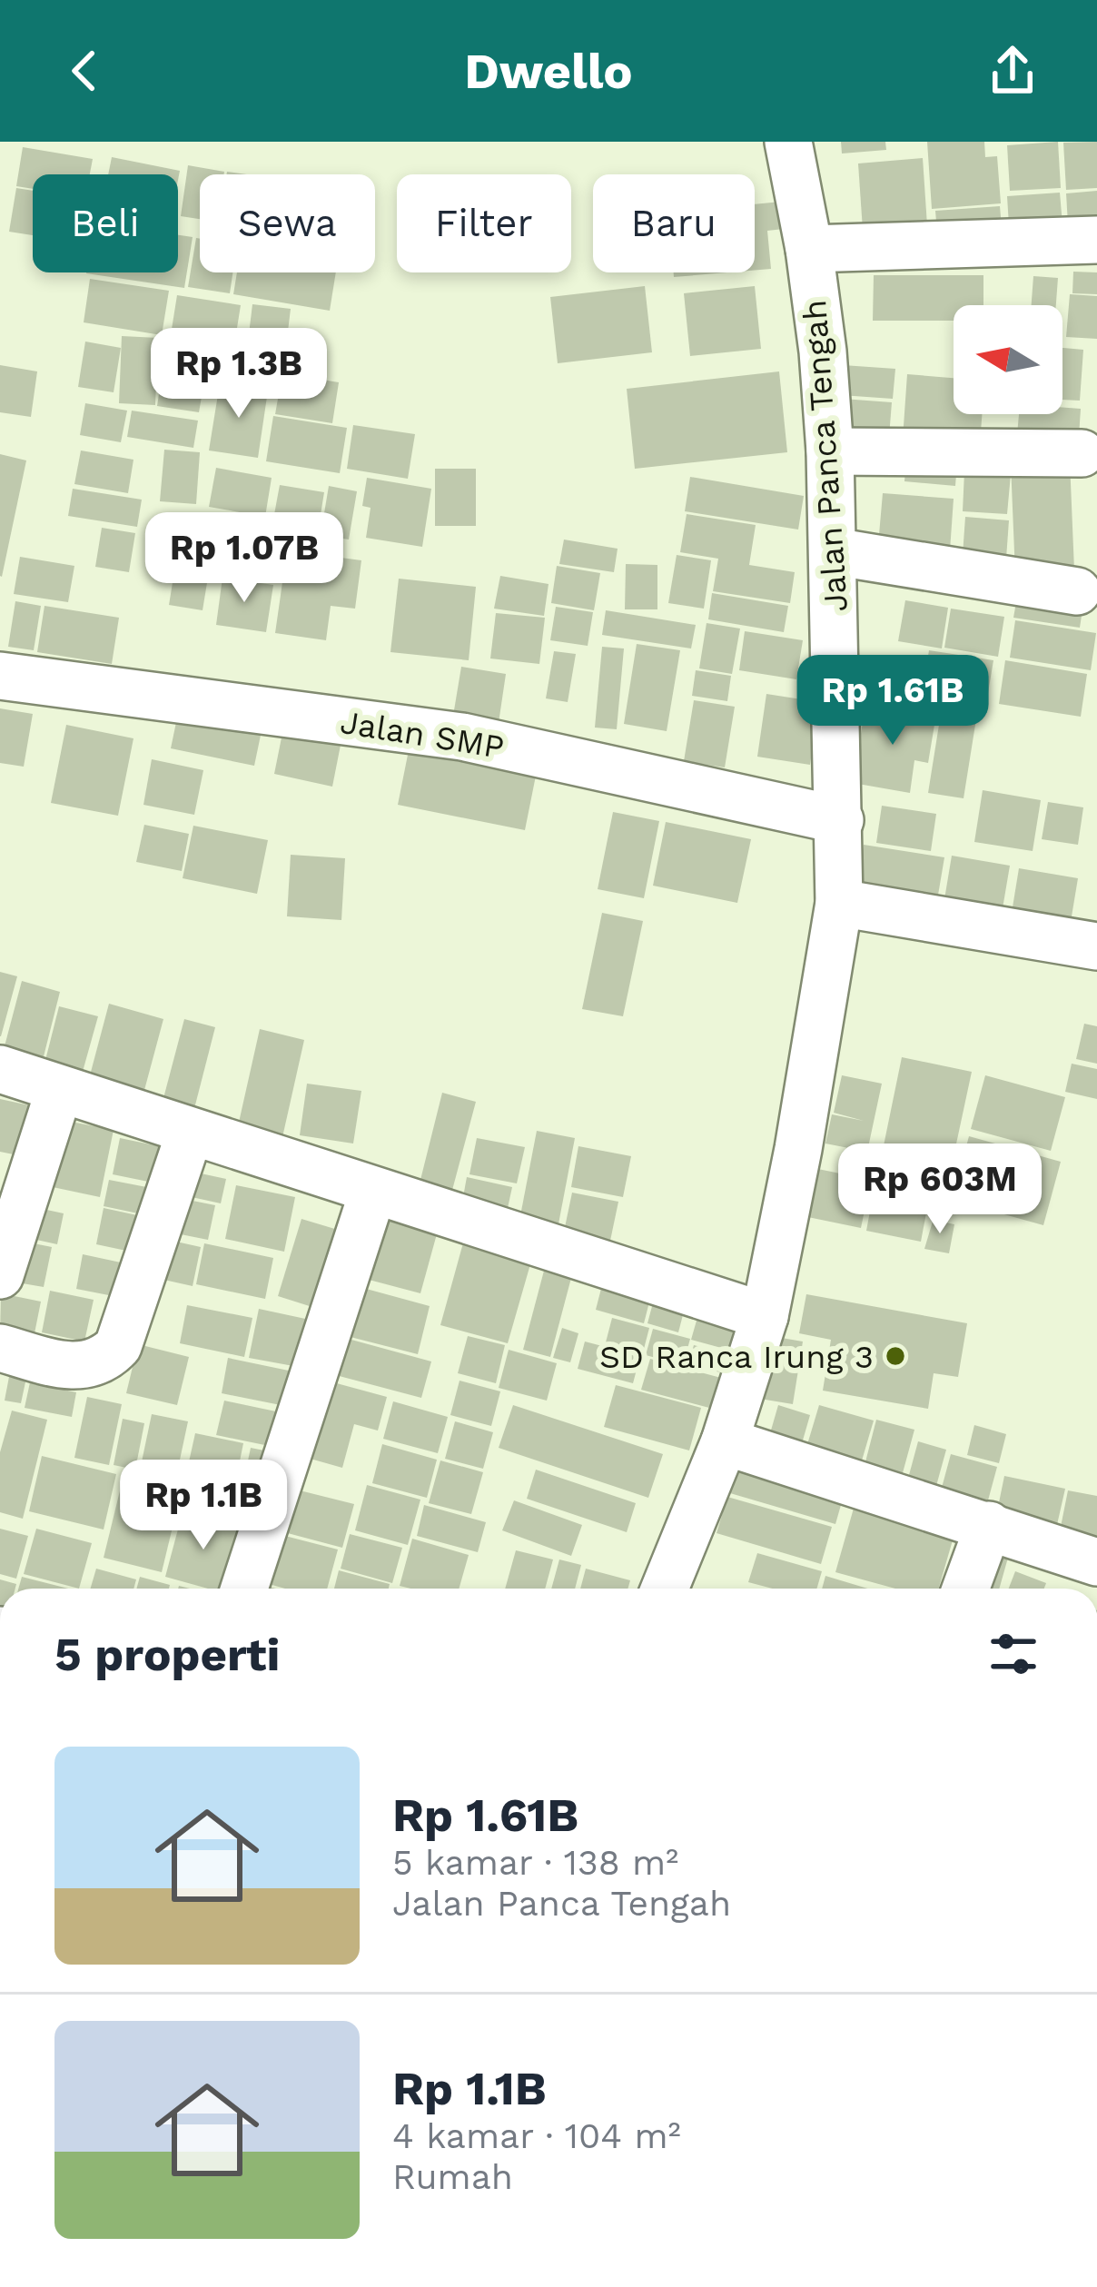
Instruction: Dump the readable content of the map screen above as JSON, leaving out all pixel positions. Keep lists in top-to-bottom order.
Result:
{
  "streets": {
    "street": ["Jalan Panca Tengah", "Jalan SMP"]
  },
  "crossings": [
    ["Jalan Panca Tengah", "Jalan SMP"]
  ],
  "places": ["SD Ranca Irung 3"],
  "north": "left",
  "page": {
    "header": "Dwello",
    "chip": [
      "Beli",
      "Sewa",
      "Filter",
      "Baru"
    ],
    "price": [
      "Rp 1.3B",
      "Rp 1.07B",
      "Rp 1.61B",
      "Rp 603M",
      "Rp 1.1B"
    ],
    "heading": "5 properti",
    "list": [
      {
        "name": "Rp 1.61B",
        "note": "5 kamar · 138 m² · Jalan Panca Tengah"
      },
      {
        "name": "Rp 1.1B",
        "note": "4 kamar · 104 m² · Rumah"
      }
    ]
  }
}
